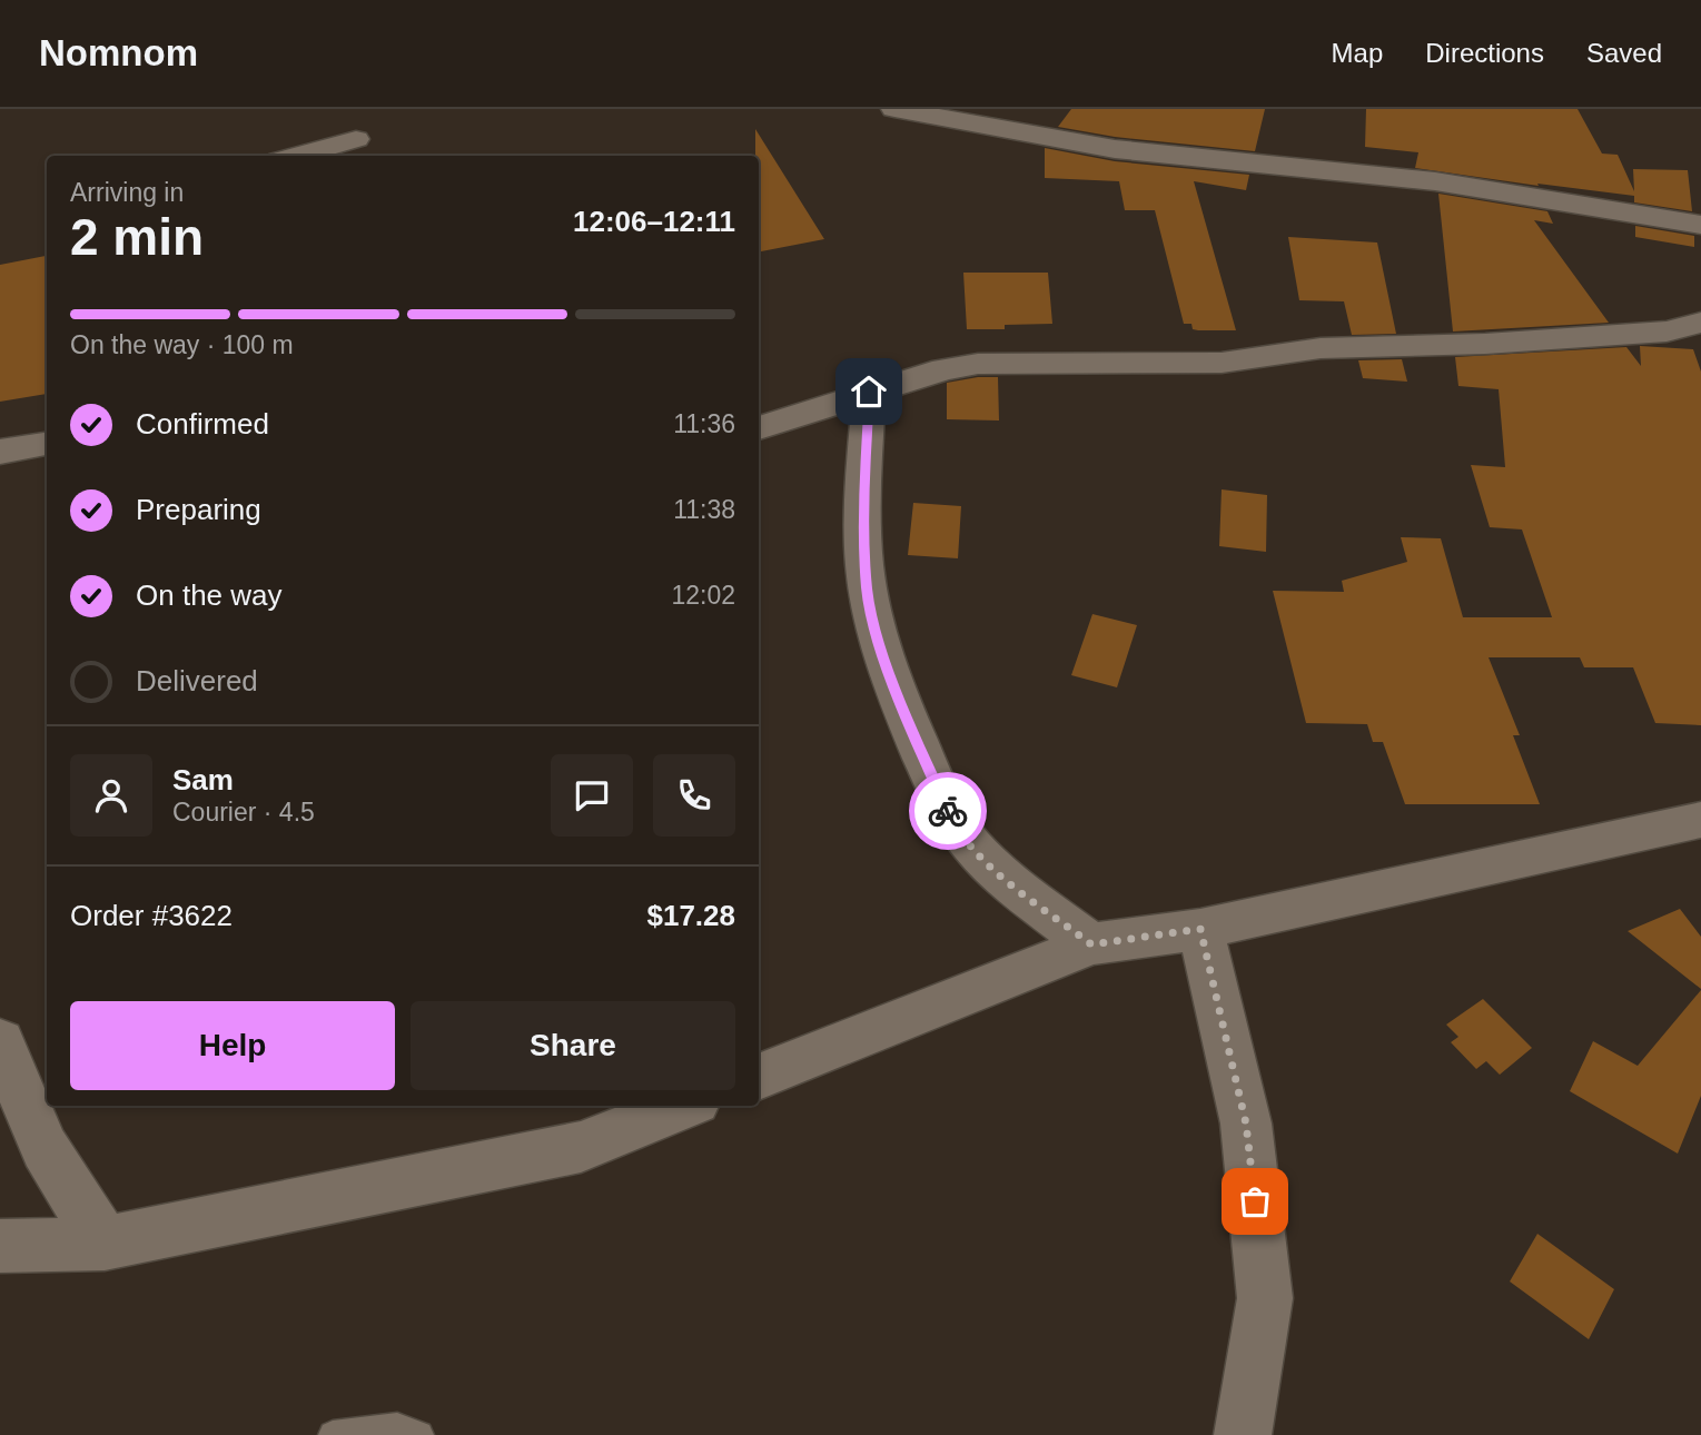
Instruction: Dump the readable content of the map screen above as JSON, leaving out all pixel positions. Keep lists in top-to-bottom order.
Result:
{
  "page": {
    "header": "Nomnom",
    "nav": ["Map", "Directions", "Saved"],
    "heading": ["2 min", "Arriving in", "12:06–12:11"],
    "panel": [
      "Sam",
      "Courier · 4.5",
      "Order #3622",
      "$17.28"
    ],
    "bar": "On the way · 100 m",
    "list": [
      ["Confirmed", "11:36"],
      ["Preparing", "11:38"],
      ["On the way", "12:02"],
      "Delivered"
    ],
    "buttons": ["Help", "Share"]
  }
}
